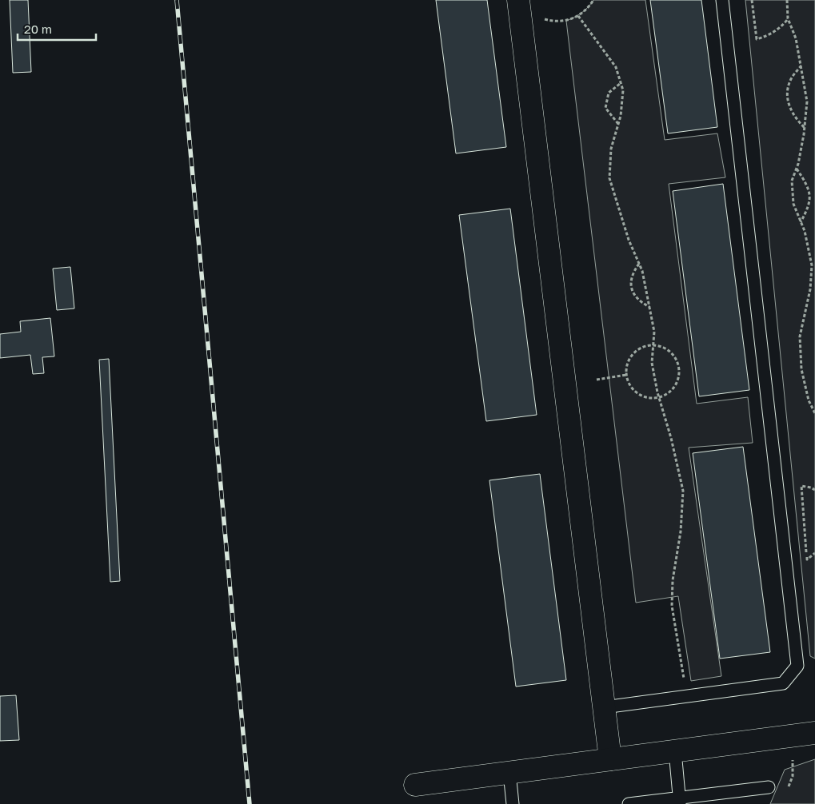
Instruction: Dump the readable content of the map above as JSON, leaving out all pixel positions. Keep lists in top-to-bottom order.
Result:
{
  "scale_bar": "20 m"
}
